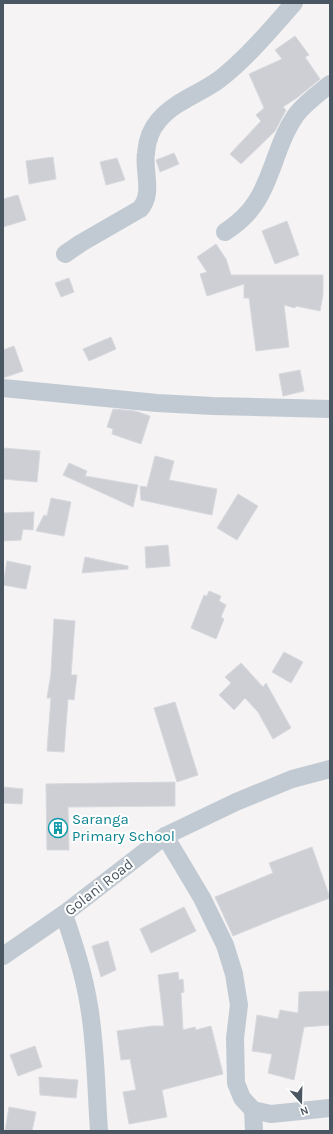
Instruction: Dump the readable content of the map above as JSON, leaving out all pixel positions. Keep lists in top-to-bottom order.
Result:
{
  "streets": {
    "street": ["Golani Road"]
  },
  "places": {
    "building": ["Saranga Primary School"]
  },
  "north": "bottom"
}
